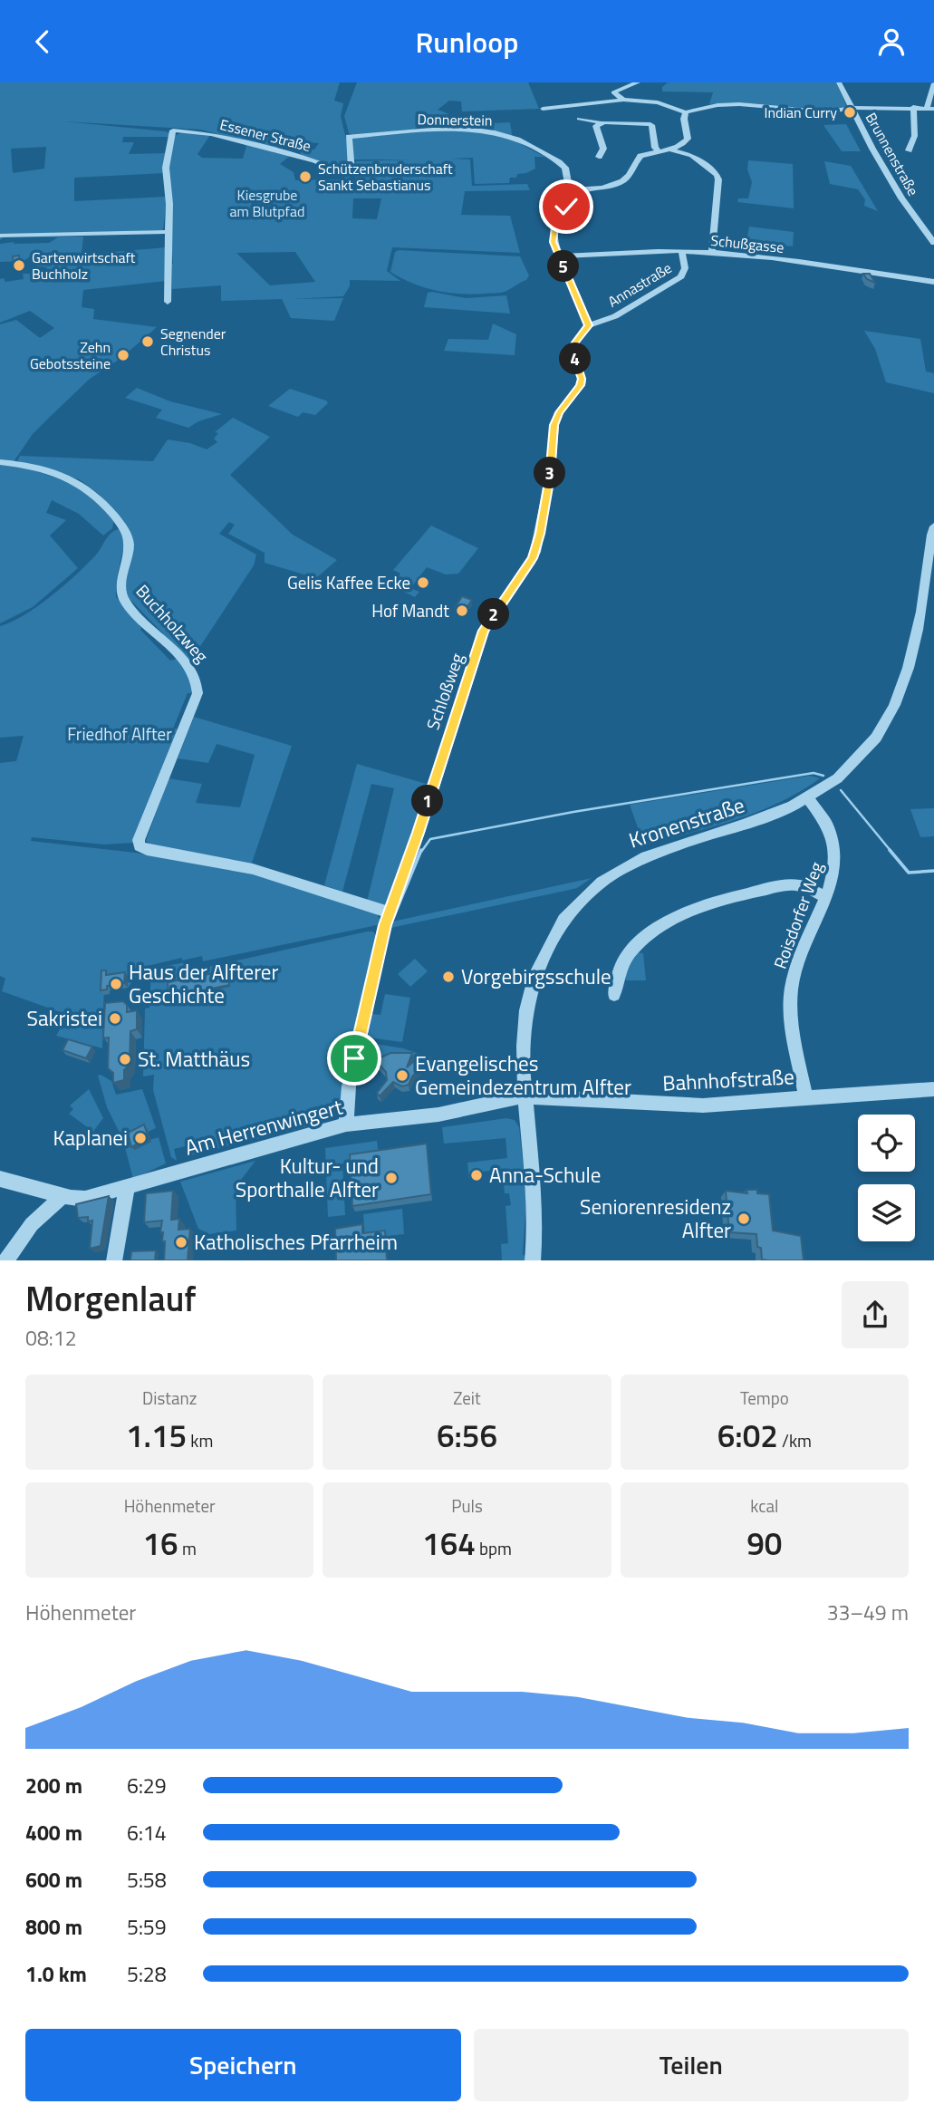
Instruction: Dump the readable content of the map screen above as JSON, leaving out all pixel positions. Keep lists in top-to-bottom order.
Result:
{
  "streets": {
    "street": [
      "Donnerstein",
      "Essener Straße",
      "Brunnenstraße",
      "Schußgasse",
      "Annastraße",
      "Buchholzweg",
      "Schloßweg",
      "Kronenstraße",
      "Roisdorfer Weg",
      "Bahnhofstraße",
      "Am Herrenwingert"
    ]
  },
  "crossings": [
    ["Donnerstein", "Essener Straße"],
    ["Schußgasse", "Annastraße"],
    ["Annastraße", "Schloßweg"],
    ["Buchholzweg", "Schloßweg"],
    ["Schloßweg", "Am Herrenwingert"],
    ["Kronenstraße", "Roisdorfer Weg"],
    ["Kronenstraße", "Bahnhofstraße"],
    ["Kronenstraße", "Am Herrenwingert"],
    ["Roisdorfer Weg", "Bahnhofstraße"],
    ["Bahnhofstraße", "Am Herrenwingert"]
  ],
  "parks": ["Kiesgrube am Blutpfad", "Friedhof Alfter"],
  "places": [
    "Indian Curry",
    "Schützenbruderschaft Sankt Sebastianus",
    "Gartenwirtschaft Buchholz",
    "Segnender Christus",
    "Zehn Gebotssteine",
    "Gelis Kaffee Ecke",
    "Hof Mandt",
    "Vorgebirgsschule",
    "Haus der Alfterer Geschichte",
    "Sakristei",
    "St. Matthäus",
    "Evangelisches Gemeindezentrum Alfter",
    "Kaplanei",
    "Anna-Schule",
    "Kultur- und Sporthalle Alfter",
    "Seniorenresidenz Alfter",
    "Katholisches Pfarrheim"
  ],
  "page": {
    "header": "Runloop",
    "pins": [
      "5",
      "4",
      "3",
      "2",
      "1"
    ],
    "heading": ["Morgenlauf", "08:12"],
    "stats": [
      ["Distanz", "1.15 km"],
      ["Zeit", "6:56"],
      ["Tempo", "6:02 /km"],
      ["Höhenmeter", "16 m"],
      ["Puls", "164 bpm"],
      ["kcal", "90"]
    ],
    "chart": ["Höhenmeter", "33–49 m"],
    "list": [
      {
        "name": "200 m",
        "note": "6:29"
      },
      {
        "name": "400 m",
        "note": "6:14"
      },
      {
        "name": "600 m",
        "note": "5:58"
      },
      {
        "name": "800 m",
        "note": "5:59"
      },
      {
        "name": "1.0 km",
        "note": "5:28"
      }
    ],
    "buttons": ["Speichern", "Teilen"]
  }
}
